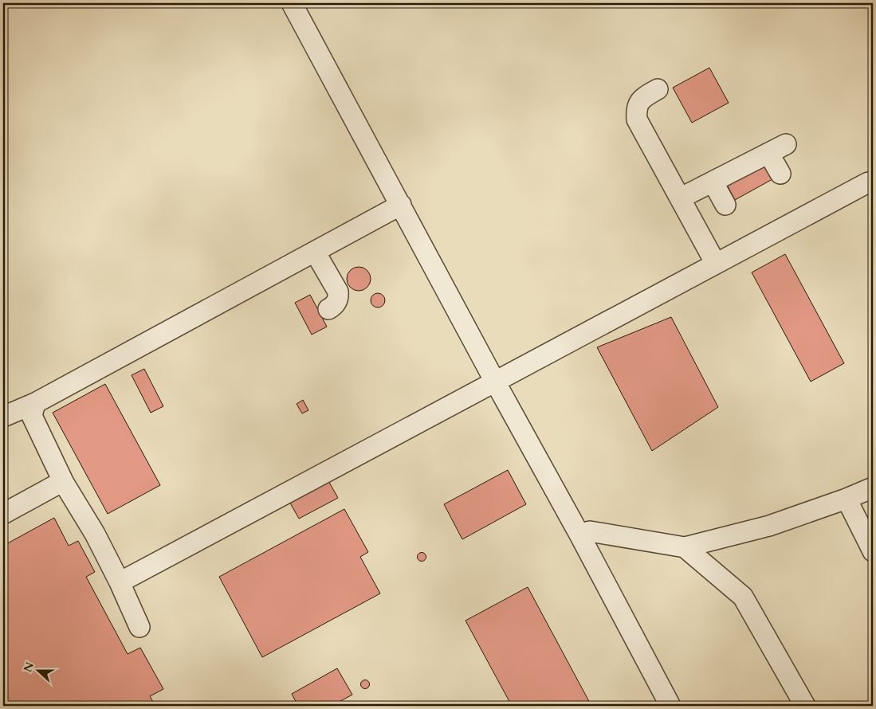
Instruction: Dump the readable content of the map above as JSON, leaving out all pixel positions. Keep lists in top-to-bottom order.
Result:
{
  "north": "left"
}
